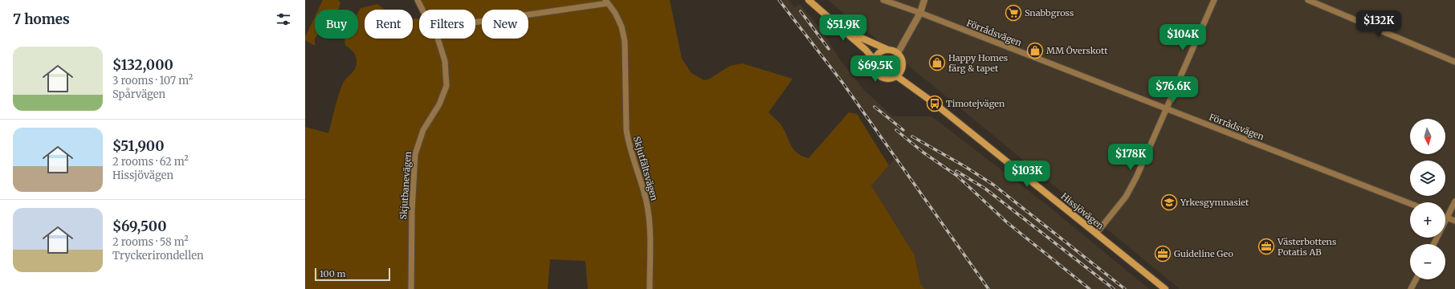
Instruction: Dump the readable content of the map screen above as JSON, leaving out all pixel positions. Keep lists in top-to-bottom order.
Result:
{
  "streets": {
    "main road": ["Hissjövägen"],
    "street": ["Förrådsvägen", "Skjutfältsvägen", "Skjutbanevägen"]
  },
  "places": {
    "supermarket": ["Snabbgross"],
    "shop": ["MM Överskott", "Happy Homes färg & tapet"],
    "bus stop": ["Timotejvägen"],
    "school or university": ["Yrkesgymnasiet"],
    "office": ["Västerbottens Potatis AB", "Guideline Geo"]
  },
  "scale_bar": "100 m",
  "north": "bottom",
  "page": {
    "heading": "7 homes",
    "chip": [
      "Buy",
      "Rent",
      "Filters",
      "New"
    ],
    "price": [
      "$132K",
      "$51.9K",
      "$104K",
      "$69.5K",
      "$76.6K",
      "$178K",
      "$103K"
    ],
    "list": [
      {
        "name": "$132,000",
        "note": "3 rooms · 107 m² · Spårvägen"
      },
      {
        "name": "$51,900",
        "note": "2 rooms · 62 m² · Hissjövägen"
      },
      {
        "name": "$69,500",
        "note": "2 rooms · 58 m² · Tryckerirondellen"
      }
    ],
    "map_buttons": ["+", "−"],
    "scale": "100 m"
  }
}
